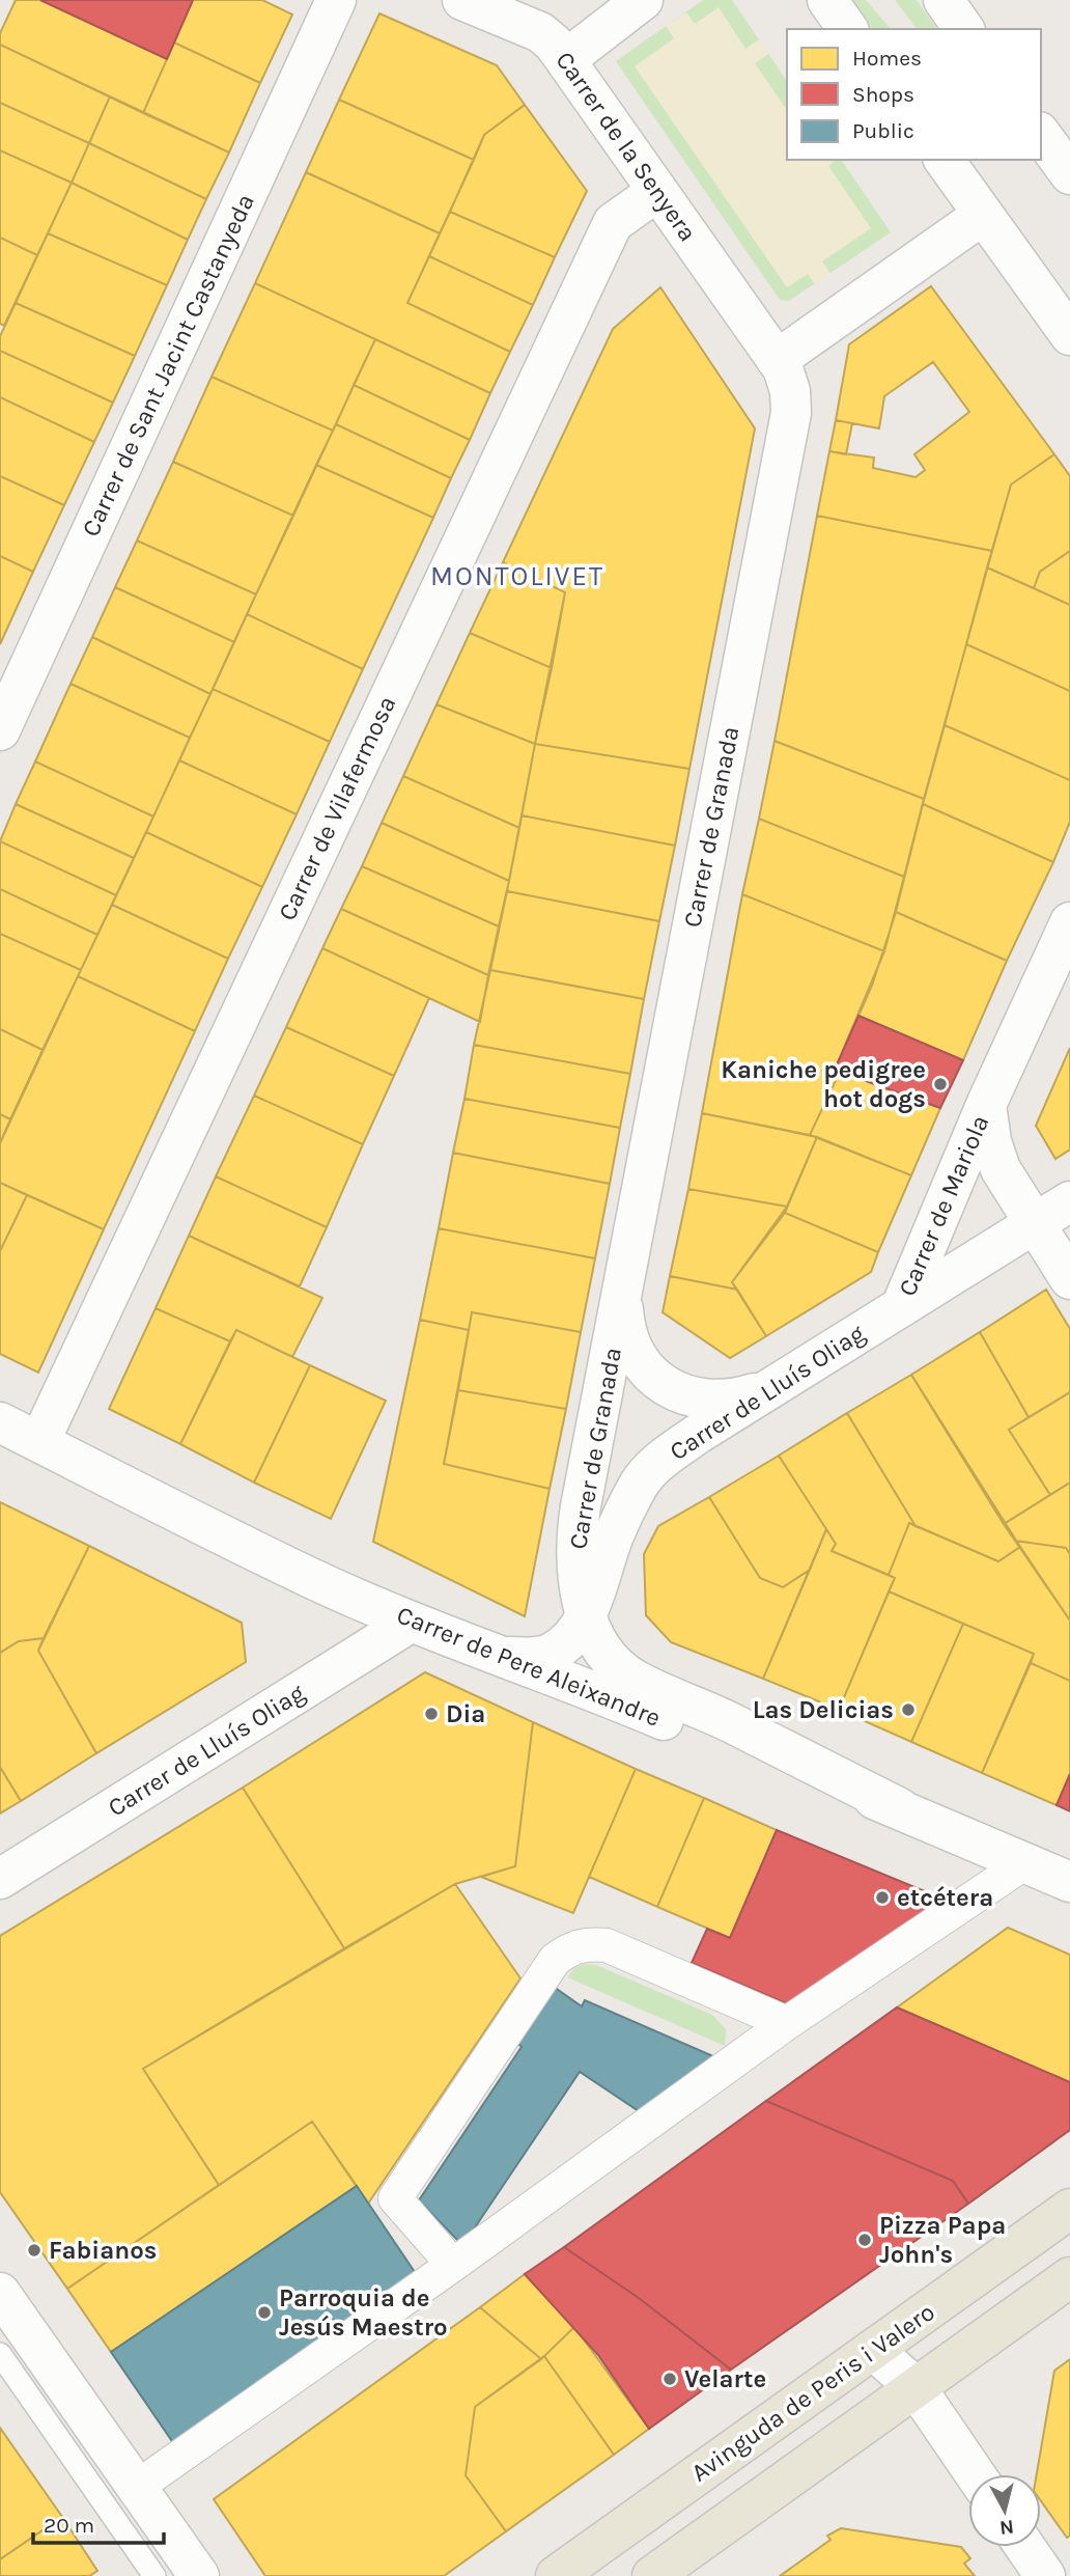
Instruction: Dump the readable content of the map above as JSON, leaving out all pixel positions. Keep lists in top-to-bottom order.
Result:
{
  "streets": {
    "main road": ["Avinguda de Peris i Valero"],
    "street": [
      "Carrer de la Senyera",
      "Carrer de Sant Jacint Castanyeda",
      "Carrer de Vilafermosa",
      "Carrer de Granada",
      "Carrer de Mariola",
      "Carrer de Lluís Oliag",
      "Carrer de Pere Aleixandre"
    ]
  },
  "crossings": [
    ["Carrer de la Senyera", "Carrer de Vilafermosa"],
    ["Carrer de la Senyera", "Carrer de Granada"],
    ["Carrer de Vilafermosa", "Carrer de Pere Aleixandre"],
    ["Carrer de Granada", "Carrer de Lluís Oliag"],
    ["Carrer de Granada", "Carrer de Pere Aleixandre"],
    ["Carrer de Mariola", "Carrer de Lluís Oliag"],
    ["Carrer de Lluís Oliag", "Carrer de Pere Aleixandre"]
  ],
  "districts": ["MONTOLIVET"],
  "places": [
    "Kaniche pedigree hot dogs",
    "Las Delicias",
    "Dia",
    "etcétera",
    "Pizza Papa John's",
    "Fabianos",
    "Parroquia de Jesús Maestro",
    "Velarte"
  ],
  "legend": ["Homes", "Shops", "Public"],
  "scale_bar": "20 m",
  "north": "bottom"
}
